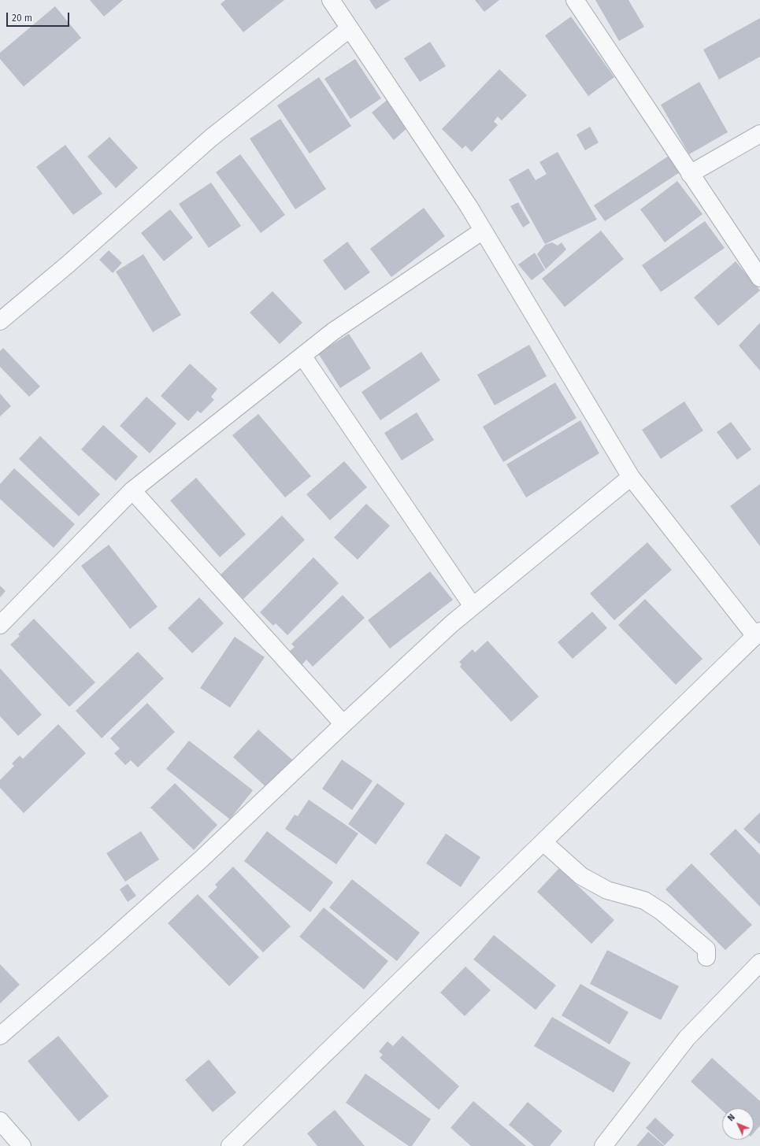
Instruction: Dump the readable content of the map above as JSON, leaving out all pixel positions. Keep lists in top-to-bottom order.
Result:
{
  "scale_bar": "20 m",
  "north": "top left"
}
